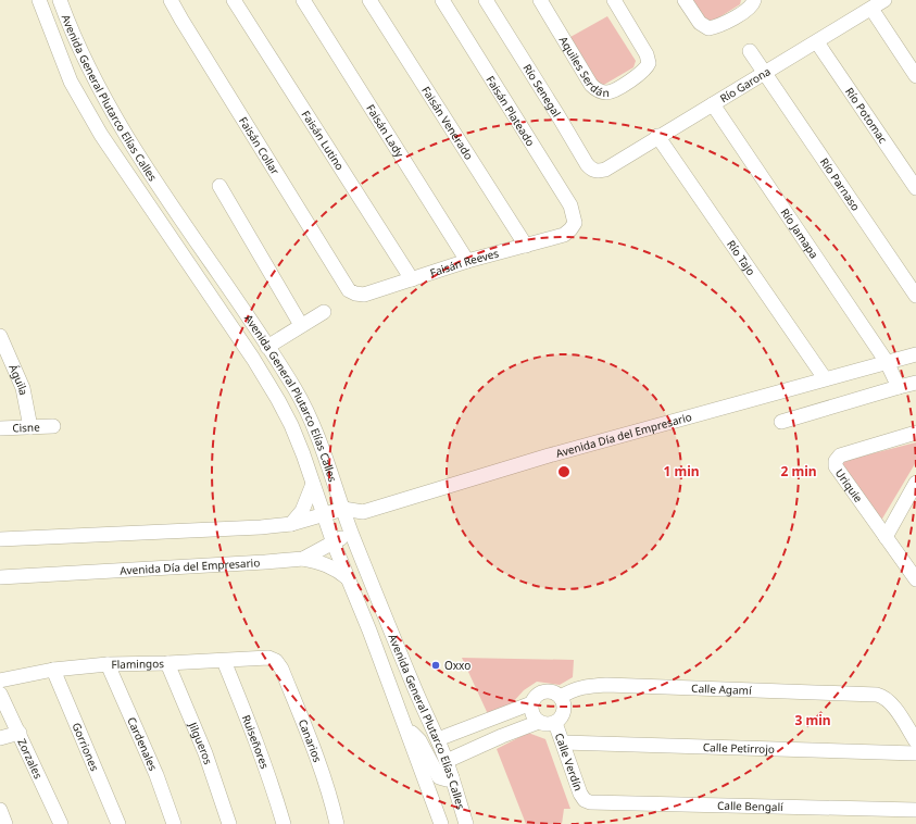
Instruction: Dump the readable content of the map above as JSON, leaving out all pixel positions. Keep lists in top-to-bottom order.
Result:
{
  "streets": {
    "street": [
      "Aquiles Serdán",
      "Río Garona",
      "Río Senegal",
      "Avenida General Plutarco Elías Calles",
      "Faisán Plateado",
      "Río Potomac",
      "Faisán Venerado",
      "Faisán Lady",
      "Faisán Lutino",
      "Faisán Collar",
      "Río Parnaso",
      "Río Jamapa",
      "Río Tajo",
      "Faisán Reeves",
      "Águila",
      "Cisne",
      "Avenida Día del Empresario",
      "Uriquie",
      "Flamingos",
      "Calle Agamí",
      "Canarios",
      "Ruiseñores",
      "Jilgueros",
      "Cardenales",
      "Gorriones",
      "Calle Petirrojo",
      "Zorzales",
      "Calle Verdín",
      "Calle Bengalí"
    ]
  },
  "crossings": [
    ["Río Garona", "Río Senegal"],
    ["Río Garona", "Río Potomac"],
    ["Río Garona", "Río Parnaso"],
    ["Río Garona", "Río Jamapa"],
    ["Río Garona", "Río Tajo"],
    ["Avenida General Plutarco Elías Calles", "Avenida Día del Empresario"],
    ["Faisán Plateado", "Faisán Reeves"],
    ["Faisán Venerado", "Faisán Reeves"],
    ["Faisán Lady", "Faisán Reeves"],
    ["Faisán Lutino", "Faisán Reeves"],
    ["Faisán Collar", "Faisán Reeves"],
    ["Río Jamapa", "Avenida Día del Empresario"],
    ["Río Tajo", "Avenida Día del Empresario"],
    ["Águila", "Cisne"],
    ["Flamingos", "Canarios"],
    ["Flamingos", "Ruiseñores"],
    ["Flamingos", "Jilgueros"],
    ["Flamingos", "Cardenales"],
    ["Flamingos", "Gorriones"],
    ["Calle Agamí", "Calle Verdín"],
    ["Calle Petirrojo", "Calle Verdín"],
    ["Calle Verdín", "Calle Bengalí"]
  ],
  "places": ["Oxxo"],
  "rings": ["1 min", "2 min", "3 min"]
}
